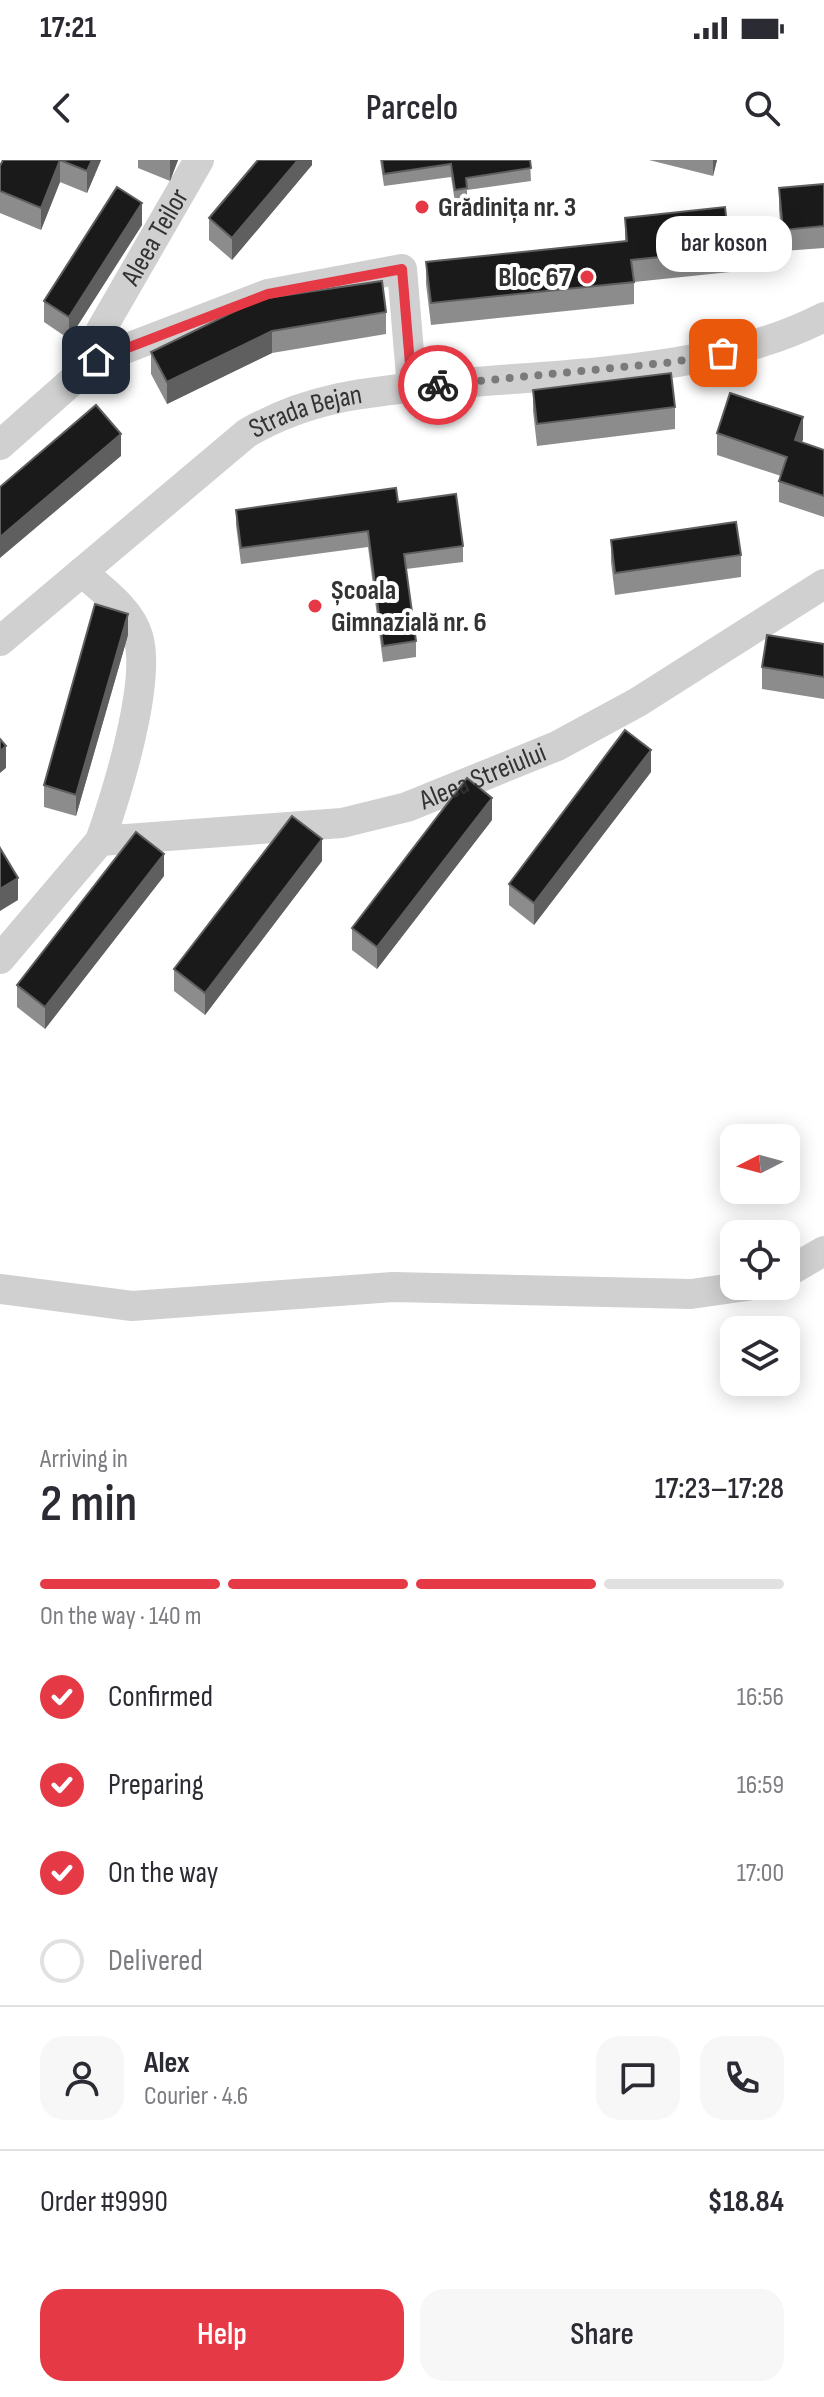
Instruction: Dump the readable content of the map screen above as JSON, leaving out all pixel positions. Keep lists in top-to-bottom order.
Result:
{
  "streets": {
    "street": ["Aleea Teilor", "Strada Bejan", "Aleea Streiului"]
  },
  "places": [
    "Grădinița nr. 3",
    "Bloc 67",
    "bar koson",
    "Școala Gimnazială nr. 6"
  ],
  "north": "left",
  "page": {
    "status": "17:21",
    "header": "Parcelo",
    "bubble": "bar koson",
    "heading": ["2 min", "Arriving in", "17:23–17:28"],
    "panel": [
      "Alex",
      "Courier · 4.6",
      "Order #9990",
      "$18.84"
    ],
    "bar": "On the way · 140 m",
    "list": [
      ["Confirmed", "16:56"],
      ["Preparing", "16:59"],
      ["On the way", "17:00"],
      "Delivered"
    ],
    "buttons": ["Help", "Share"]
  }
}
